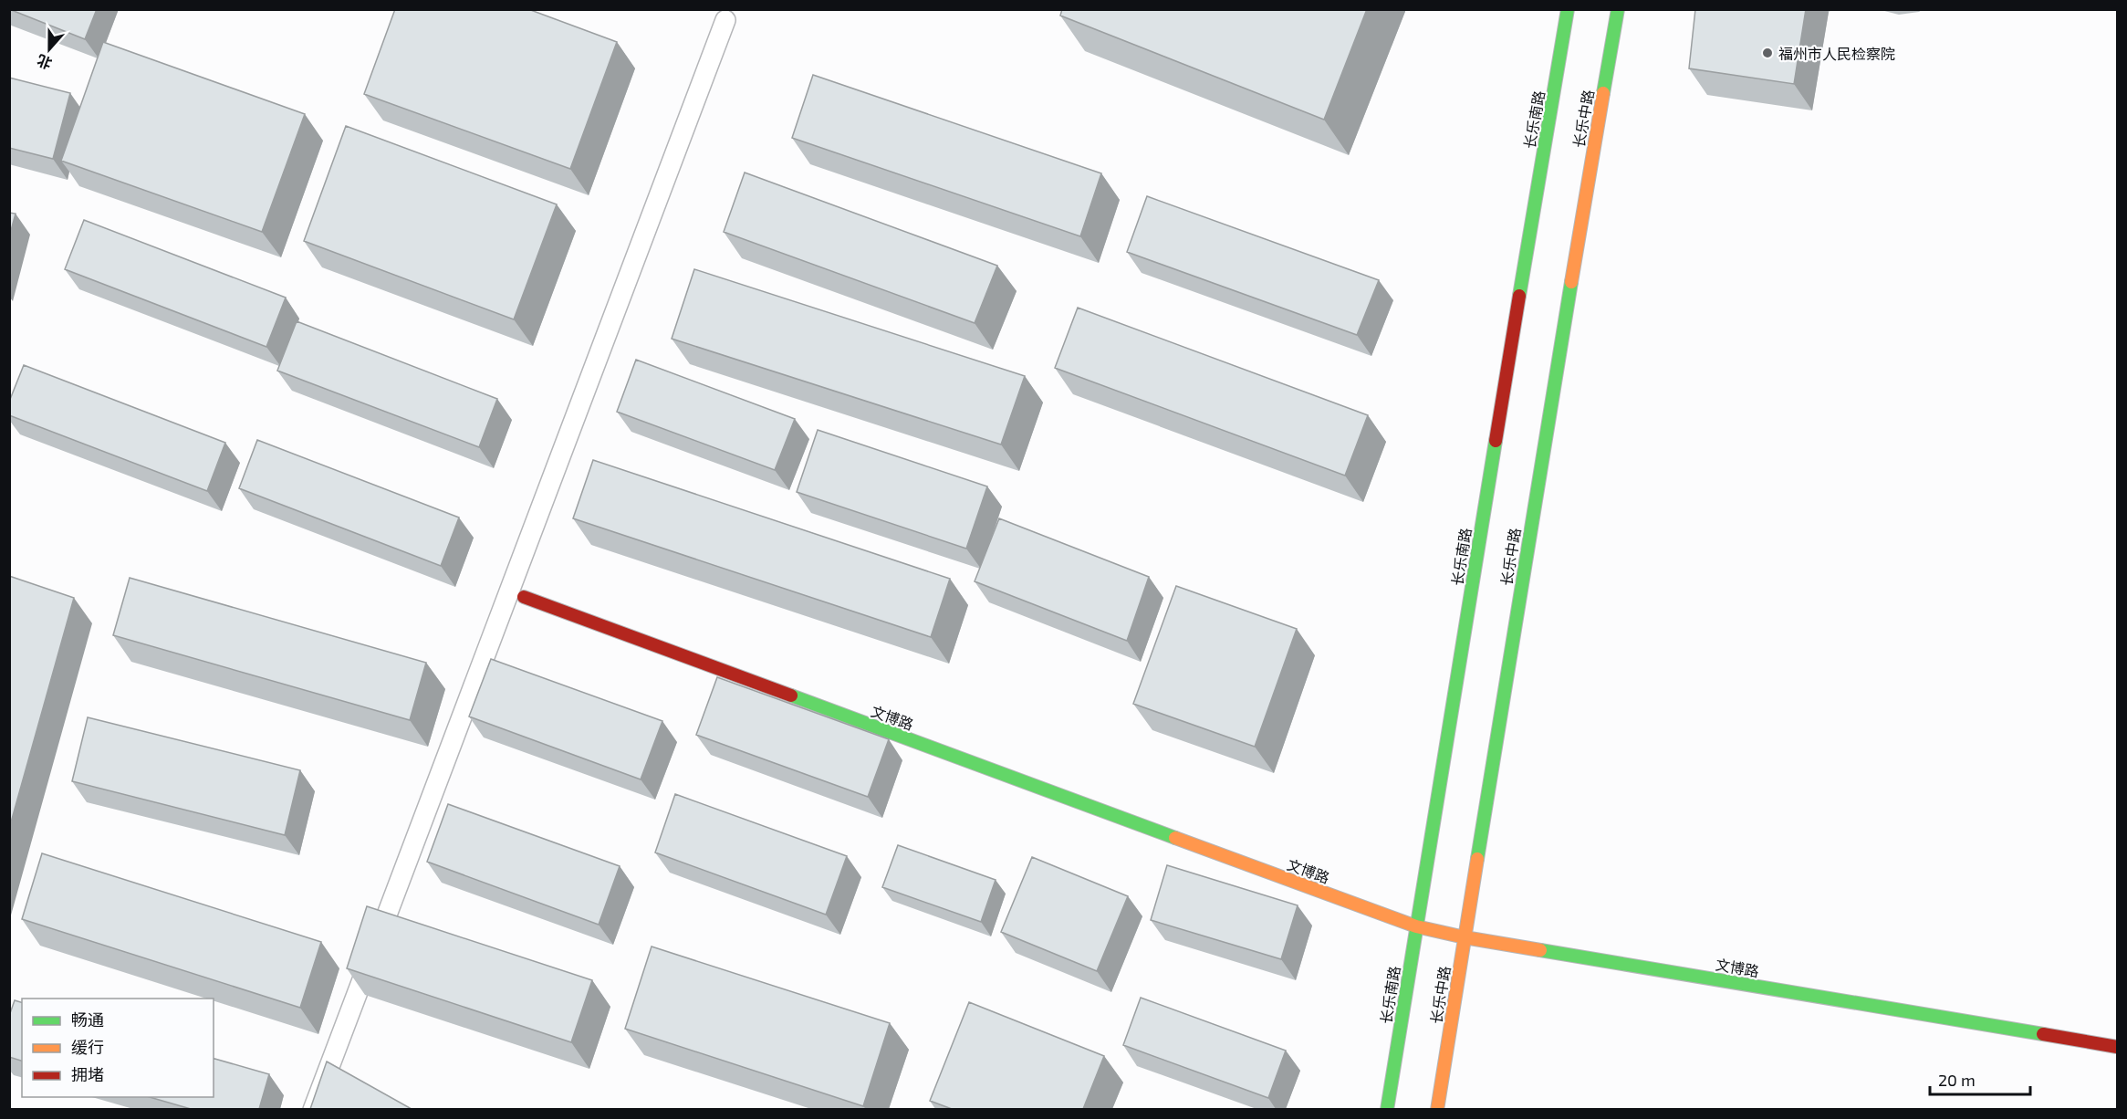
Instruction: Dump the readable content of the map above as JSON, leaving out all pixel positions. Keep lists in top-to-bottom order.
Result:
{
  "streets": {
    "main road": ["长乐中路", "长乐南路", "文博路"]
  },
  "crossings": [
    ["长乐中路", "文博路"],
    ["长乐南路", "文博路"]
  ],
  "places": ["福州市人民检察院"],
  "legend": ["畅通", "缓行", "拥堵"],
  "scale_bar": "20 m",
  "north": "bottom"
}
